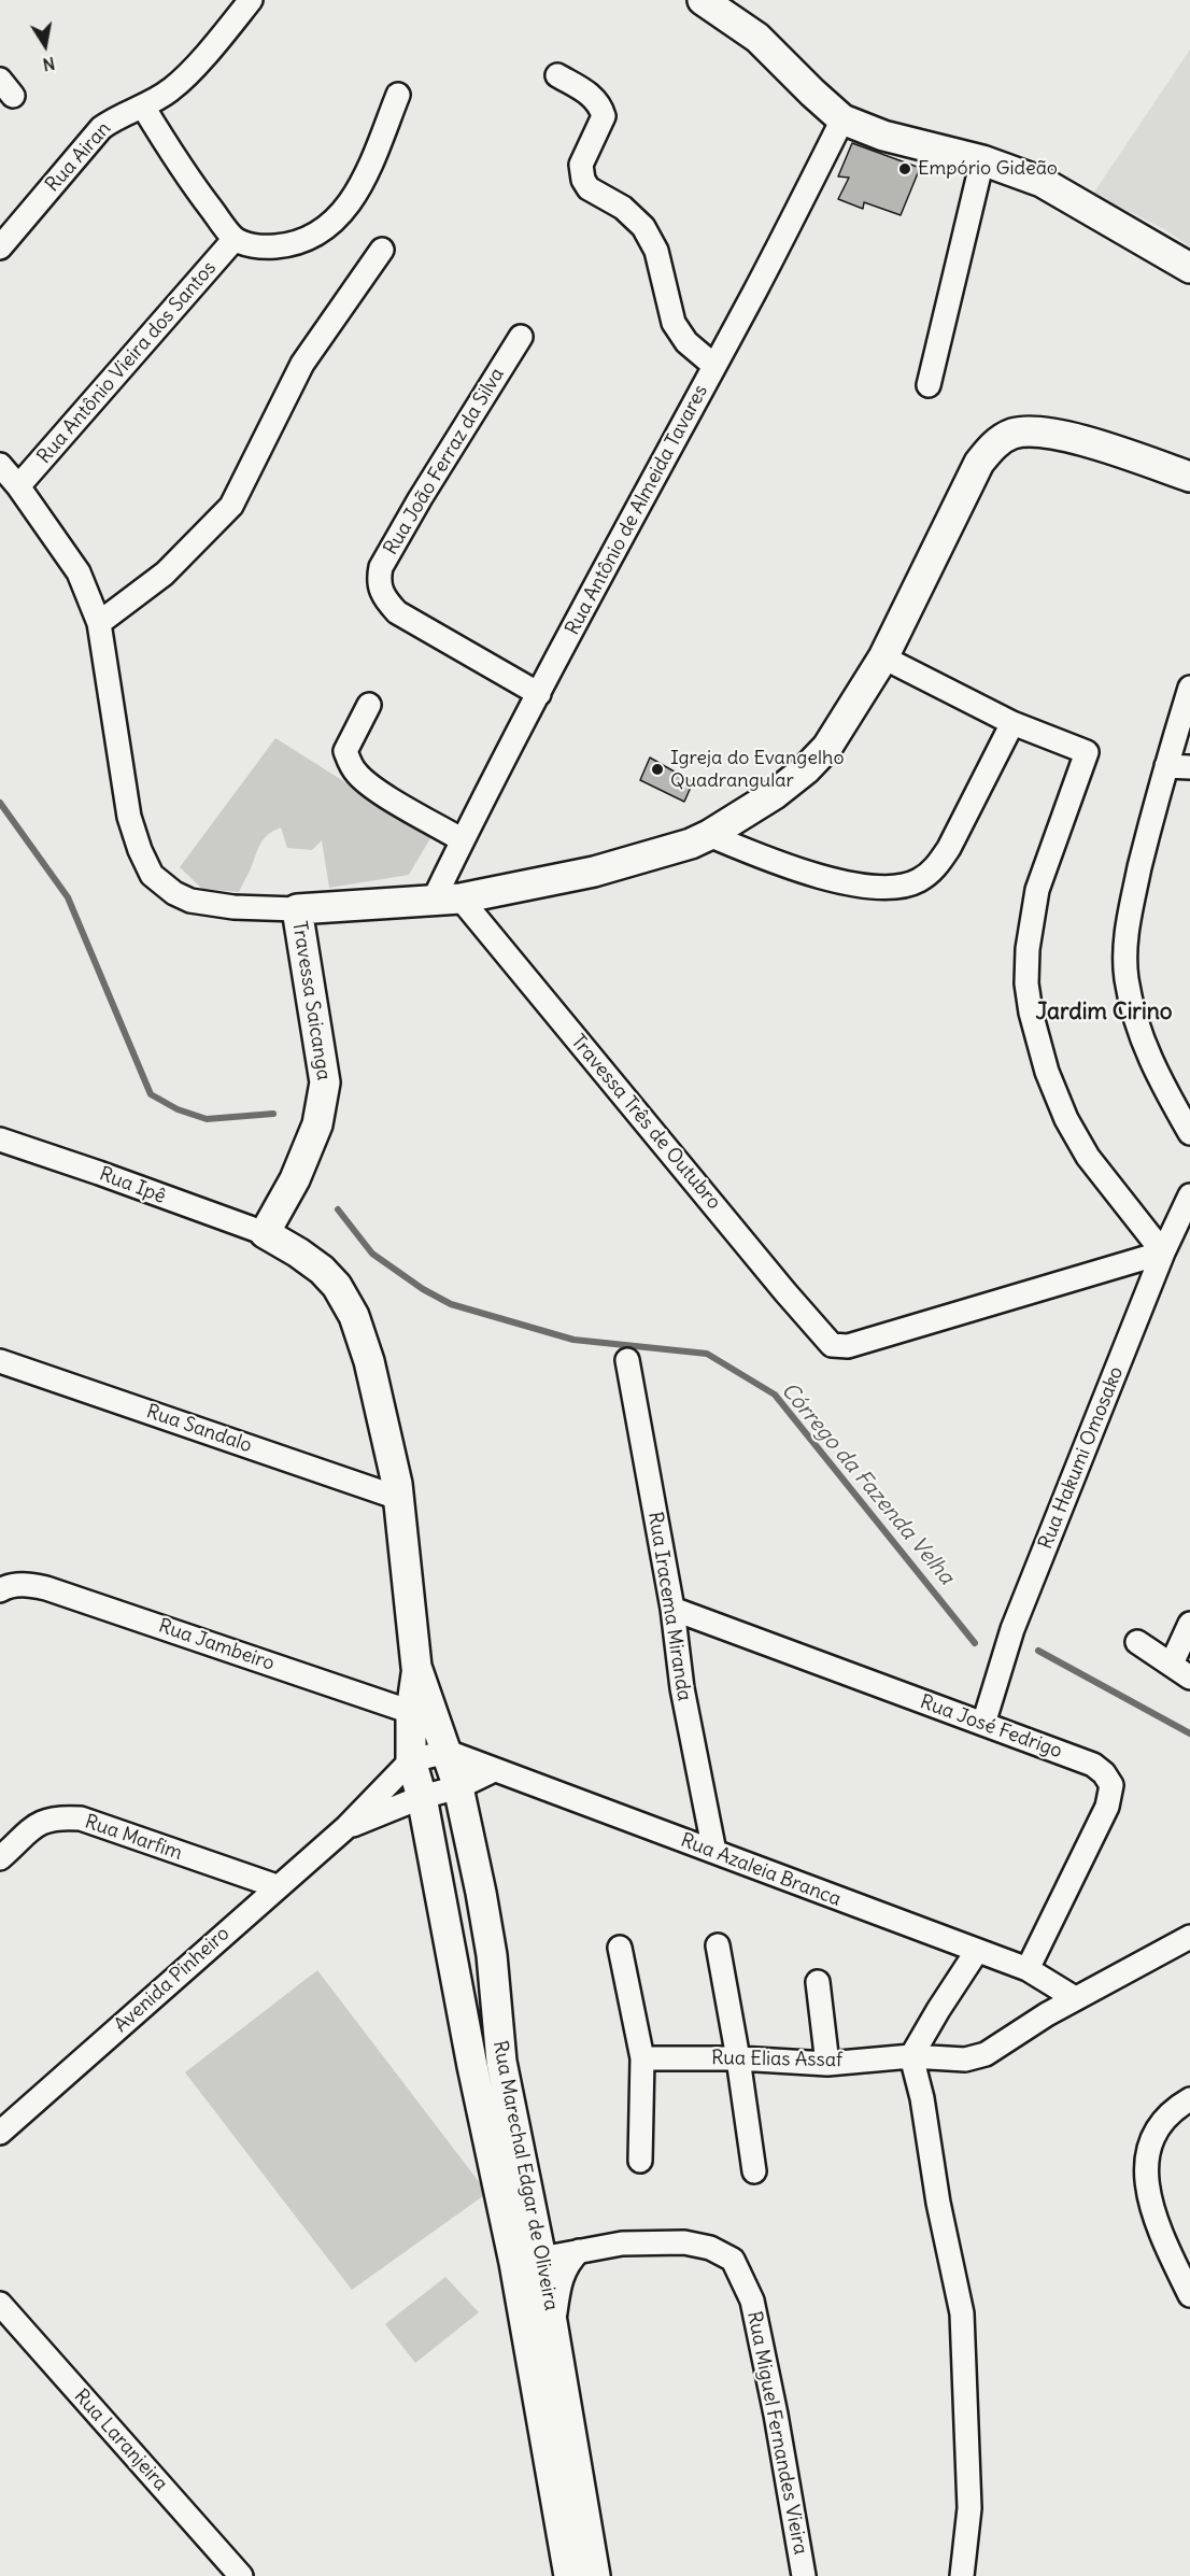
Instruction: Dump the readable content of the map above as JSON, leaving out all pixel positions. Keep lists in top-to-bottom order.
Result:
{
  "streets": {
    "main road": ["Travessa Saicanga", "Rua Marechal Edgar de Oliveira"],
    "street": [
      "Rua Airan",
      "Rua Antônio Vieira dos Santos",
      "Rua João Ferraz da Silva",
      "Rua Antônio de Almeida Tavares",
      "Travessa Três de Outubro",
      "Rua Ipê",
      "Rua Sandalo",
      "Rua Hakumi Omosako",
      "Rua Iracema Miranda",
      "Rua Jambeiro",
      "Rua José Fedrigo",
      "Rua Marfim",
      "Rua Azaleia Branca",
      "Avenida Pinheiro",
      "Rua Elias Assaf",
      "Rua Miguel Fernandes Vieira",
      "Rua Laranjeira"
    ]
  },
  "crossings": [
    ["Rua João Ferraz da Silva", "Rua Antônio de Almeida Tavares"],
    ["Rua Antônio de Almeida Tavares", "Travessa Três de Outubro"],
    ["Travessa Saicanga", "Rua Ipê"],
    ["Travessa Saicanga", "Rua Marechal Edgar de Oliveira"],
    ["Travessa Três de Outubro", "Rua Hakumi Omosako"],
    ["Rua Ipê", "Rua Marechal Edgar de Oliveira"],
    ["Rua Sandalo", "Rua Marechal Edgar de Oliveira"],
    ["Rua Hakumi Omosako", "Rua José Fedrigo"],
    ["Rua Iracema Miranda", "Rua José Fedrigo"],
    ["Rua Iracema Miranda", "Rua Azaleia Branca"],
    ["Rua Jambeiro", "Rua Marechal Edgar de Oliveira"],
    ["Rua José Fedrigo", "Rua Azaleia Branca"],
    ["Rua Marfim", "Avenida Pinheiro"],
    ["Rua Azaleia Branca", "Rua Elias Assaf"],
    ["Rua Azaleia Branca", "Rua Marechal Edgar de Oliveira"],
    ["Avenida Pinheiro", "Rua Marechal Edgar de Oliveira"],
    ["Rua Marechal Edgar de Oliveira", "Rua Miguel Fernandes Vieira"]
  ],
  "districts": ["Jardim Cirino"],
  "water": ["Córrego da Fazenda Velha"],
  "places": ["Empório Gideão", "Igreja do Evangelho Quadrangular"],
  "north": "bottom"
}
